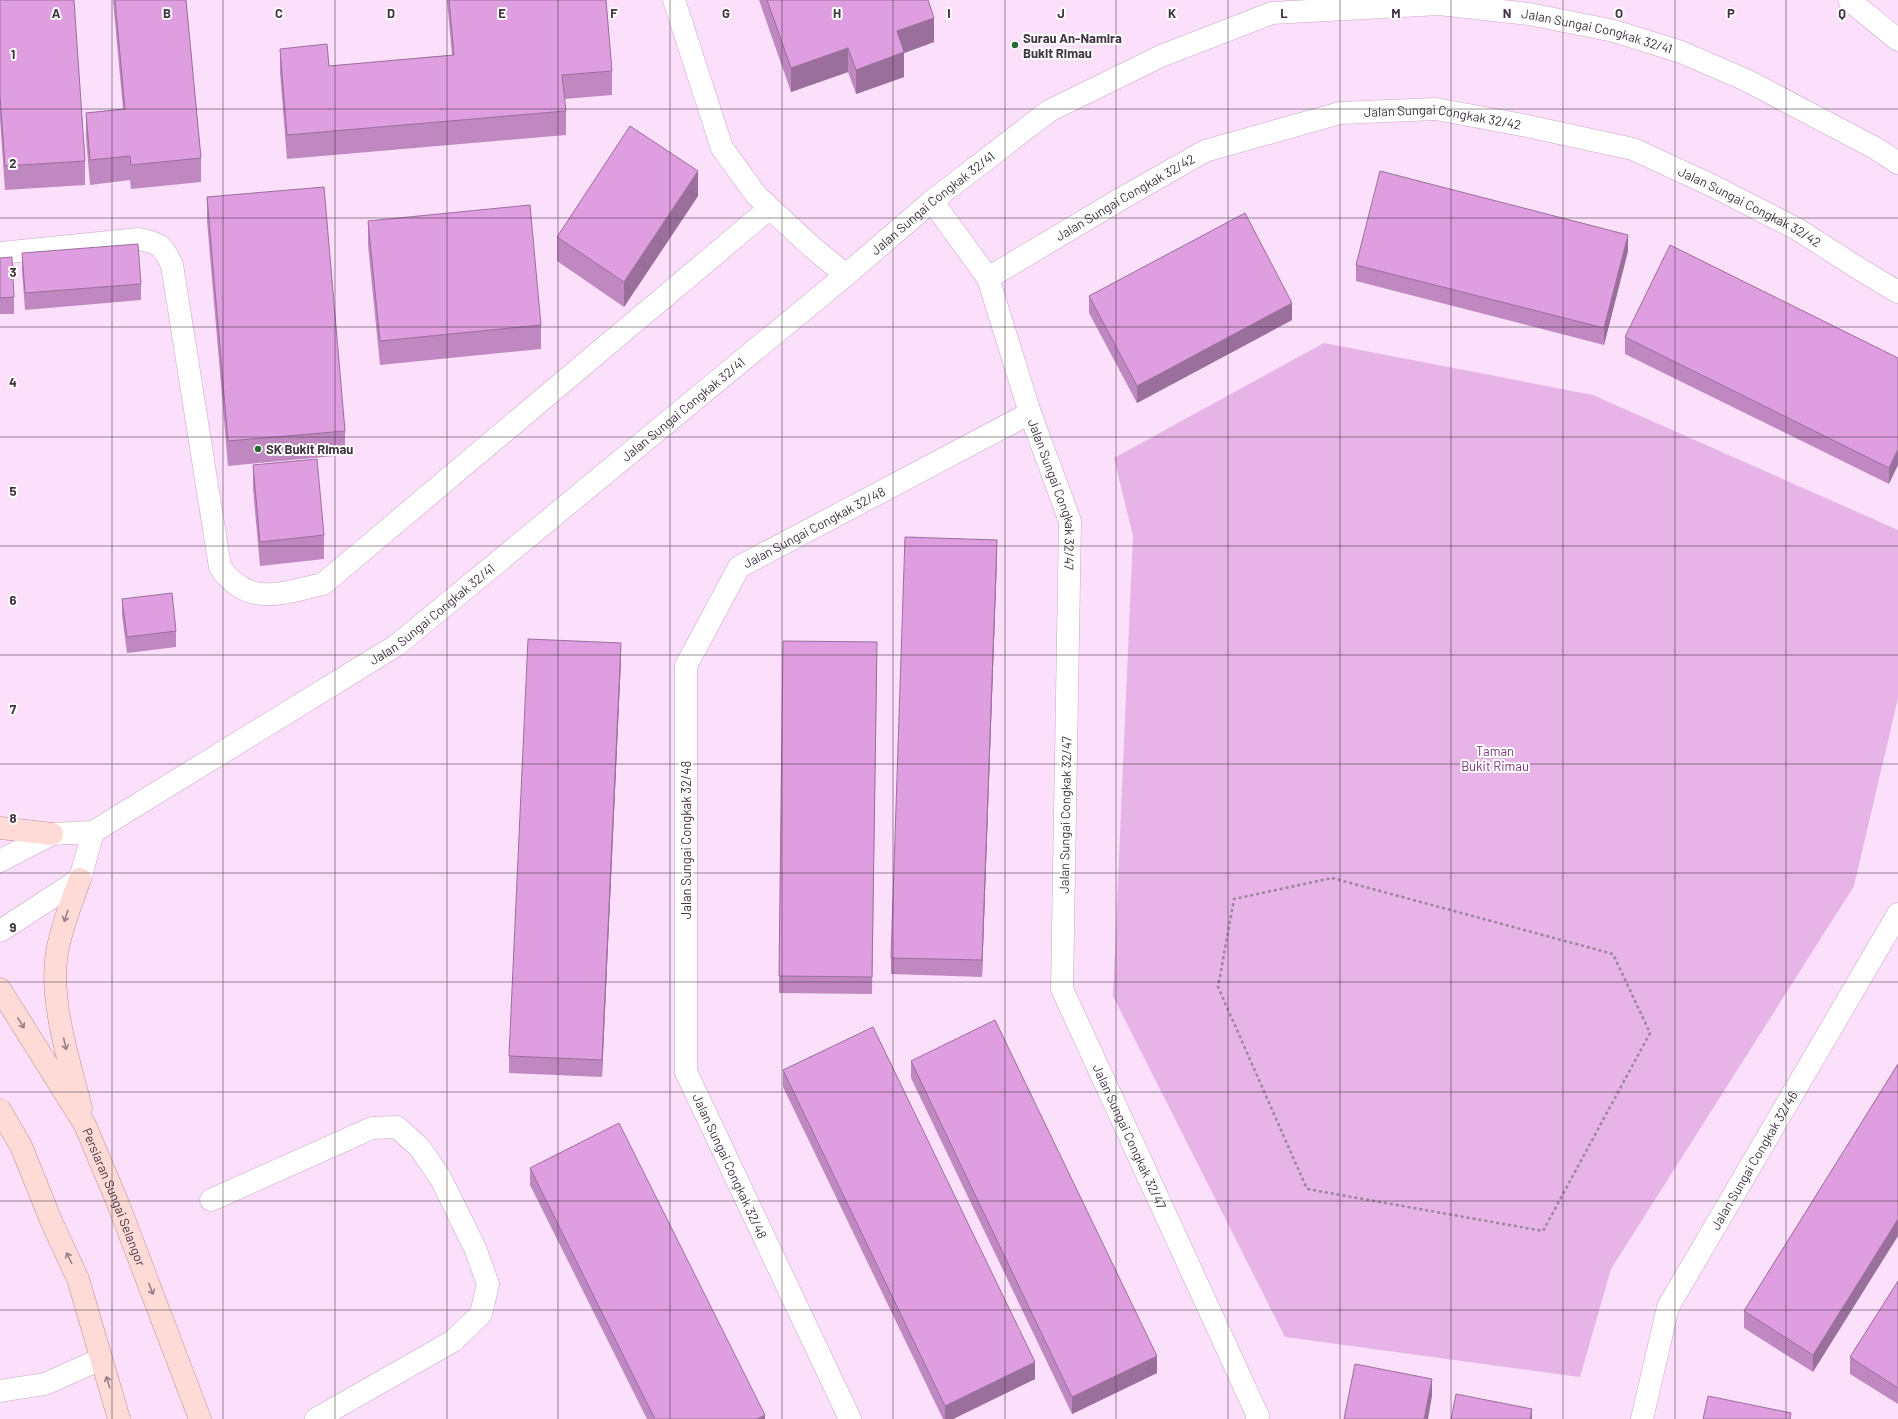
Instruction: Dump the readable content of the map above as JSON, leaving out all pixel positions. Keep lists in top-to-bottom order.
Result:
{
  "streets": {
    "main road": ["Persiaran Sungai Selangor"],
    "street": [
      "Jalan Sungai Congkak 32/41",
      "Jalan Sungai Congkak 32/42",
      "Jalan Sungai Congkak 32/47",
      "Jalan Sungai Congkak 32/48",
      "Jalan Sungai Congkak 32/46"
    ]
  },
  "crossings": [
    ["Jalan Sungai Congkak 32/41", "Jalan Sungai Congkak 32/47"],
    ["Jalan Sungai Congkak 32/42", "Jalan Sungai Congkak 32/47"],
    ["Jalan Sungai Congkak 32/47", "Jalan Sungai Congkak 32/48"]
  ],
  "parks": ["Taman Bukit Rimau"],
  "places": ["Surau An-Namira Bukit Rimau", "SK Bukit Rimau"],
  "grid": {
    "columns": [
      "A",
      "B",
      "C",
      "D",
      "E",
      "F",
      "G",
      "H",
      "I",
      "J",
      "K",
      "L",
      "M",
      "N",
      "O",
      "P",
      "Q"
    ],
    "rows": [
      "1",
      "2",
      "3",
      "4",
      "5",
      "6",
      "7",
      "8",
      "9"
    ]
  }
}
